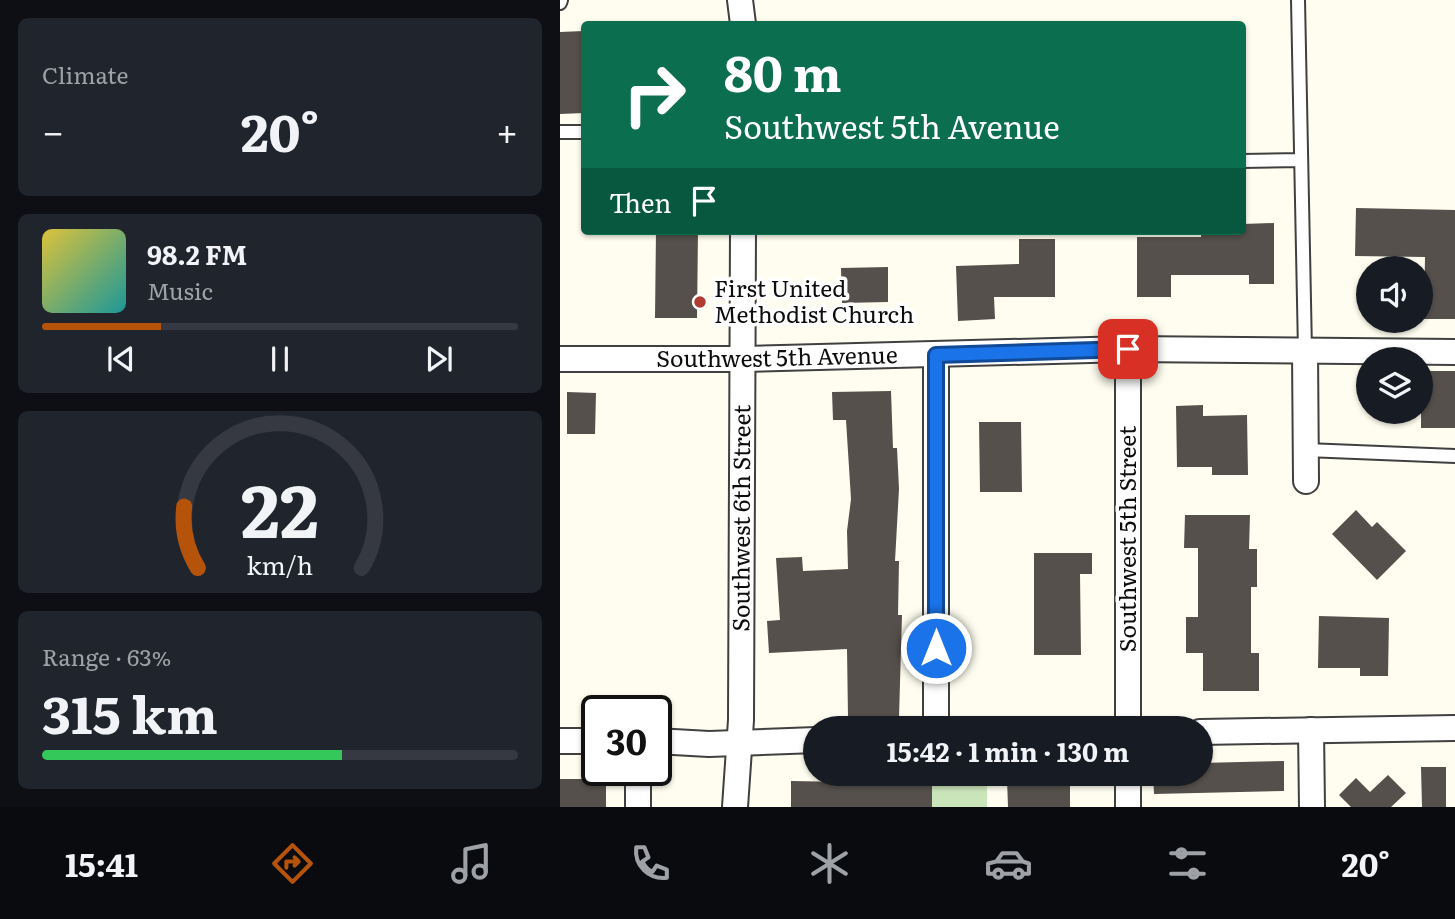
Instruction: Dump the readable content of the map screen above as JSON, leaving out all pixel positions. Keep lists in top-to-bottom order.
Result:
{
  "streets": {
    "street": ["Southwest 5th Avenue", "Southwest 6th Street", "Southwest 5th Street"]
  },
  "crossings": [
    ["Southwest 5th Avenue", "Southwest 6th Street"],
    ["Southwest 5th Avenue", "Southwest 5th Street"]
  ],
  "places": ["First United Methodist Church"],
  "page": {
    "tile": [
      "Climate",
      ["Range · 63%", "315 km"]
    ],
    "turn": ["80 m", "Southwest 5th Avenue"],
    "heat": ["−", "20°", "+"],
    "then": "Then",
    "song": ["98.2 FM", "Music"],
    "limit": "30",
    "trip": "15:42 · 1 min · 130 m",
    "tabs": ["15:41", "20°"],
    "gauge": ["22", "km/h"]
  }
}
